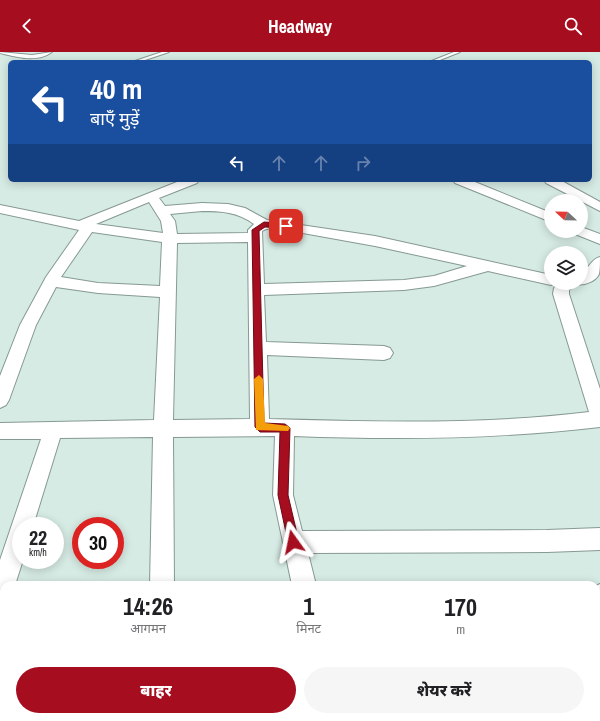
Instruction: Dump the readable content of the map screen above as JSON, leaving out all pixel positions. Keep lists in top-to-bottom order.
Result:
{
  "north": "left",
  "page": {
    "header": "Headway",
    "turn": ["40 m", "बाएँ मुड़ें"],
    "speed": "22 km/h",
    "limit": "30",
    "eta": [
      "14:26",
      "आगमन",
      "1",
      "मिनट",
      "170",
      "m"
    ],
    "buttons": ["बाहर", "शेयर करें"]
  }
}
